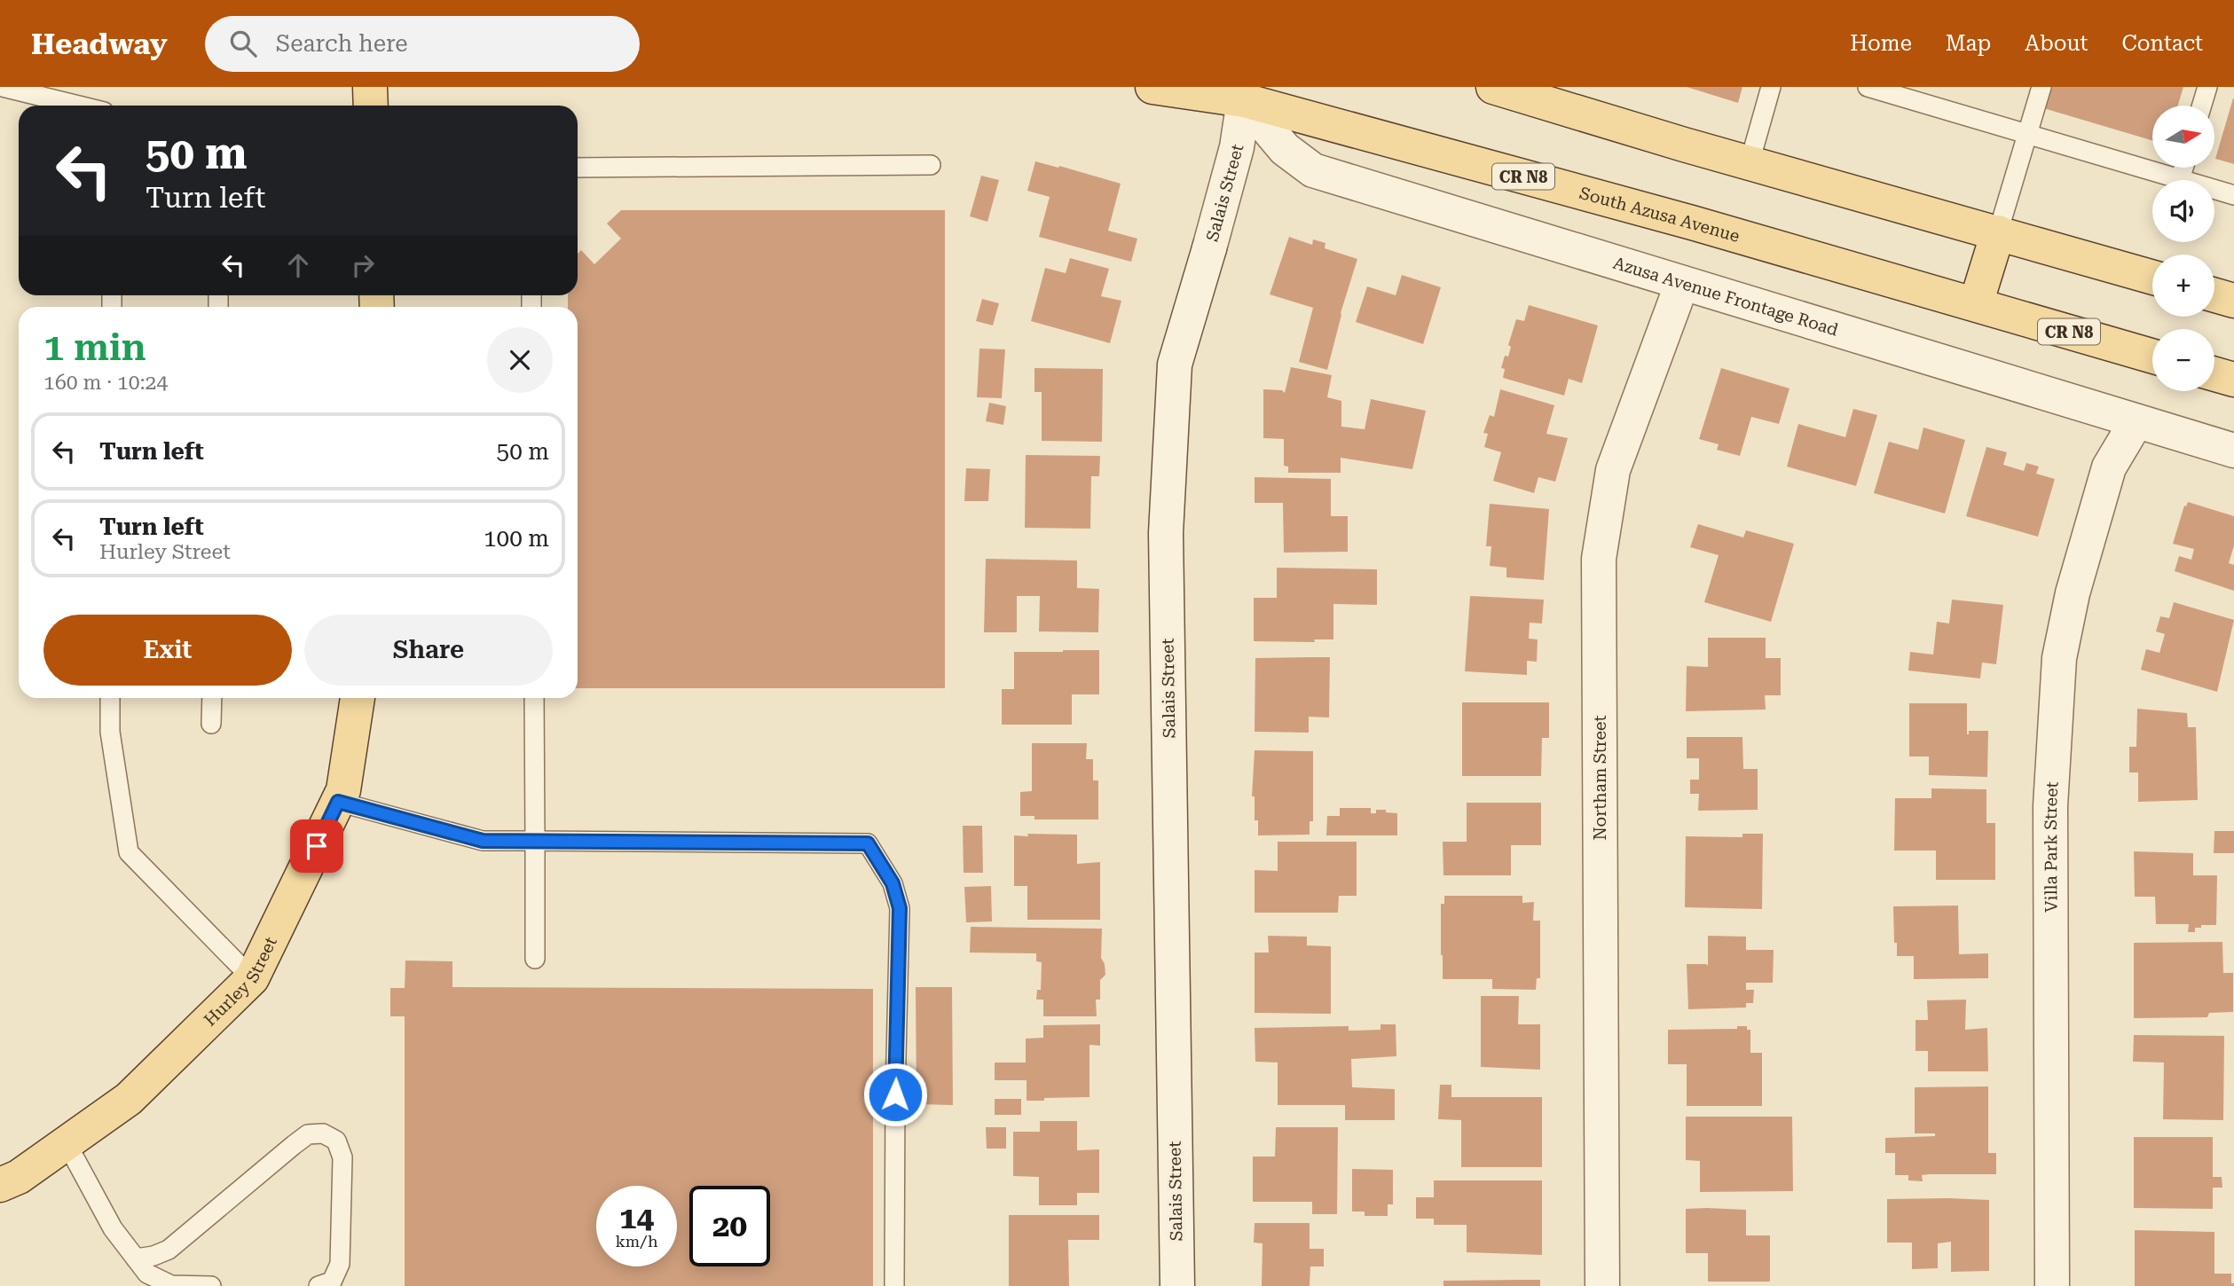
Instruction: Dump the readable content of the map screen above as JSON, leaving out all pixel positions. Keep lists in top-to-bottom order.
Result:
{
  "streets": {
    "main road": ["CR N8", "South Azusa Avenue", "Hurley Street"],
    "street": [
      "Salais Street",
      "Azusa Avenue Frontage Road",
      "Northam Street",
      "Villa Park Street"
    ]
  },
  "crossings": [
    ["Salais Street", "South Azusa Avenue"],
    ["Salais Street", "Azusa Avenue Frontage Road"],
    ["South Azusa Avenue", "Azusa Avenue Frontage Road"],
    ["Azusa Avenue Frontage Road", "Northam Street"],
    ["Azusa Avenue Frontage Road", "Villa Park Street"]
  ],
  "north": "right",
  "page": {
    "header": "Headway",
    "search": "Search here",
    "nav": [
      "Home",
      "Map",
      "About",
      "Contact"
    ],
    "map_buttons": ["+", "−"],
    "turn": ["50 m", "Turn left"],
    "heading": ["1 min", "160 m · 10:24"],
    "list": [
      {
        "name": "Turn left",
        "value": "50 m"
      },
      {
        "name": "Turn left",
        "note": "Hurley Street",
        "value": "100 m"
      }
    ],
    "buttons": ["Exit", "Share"],
    "speed": "14 km/h",
    "limit": "20"
  }
}
